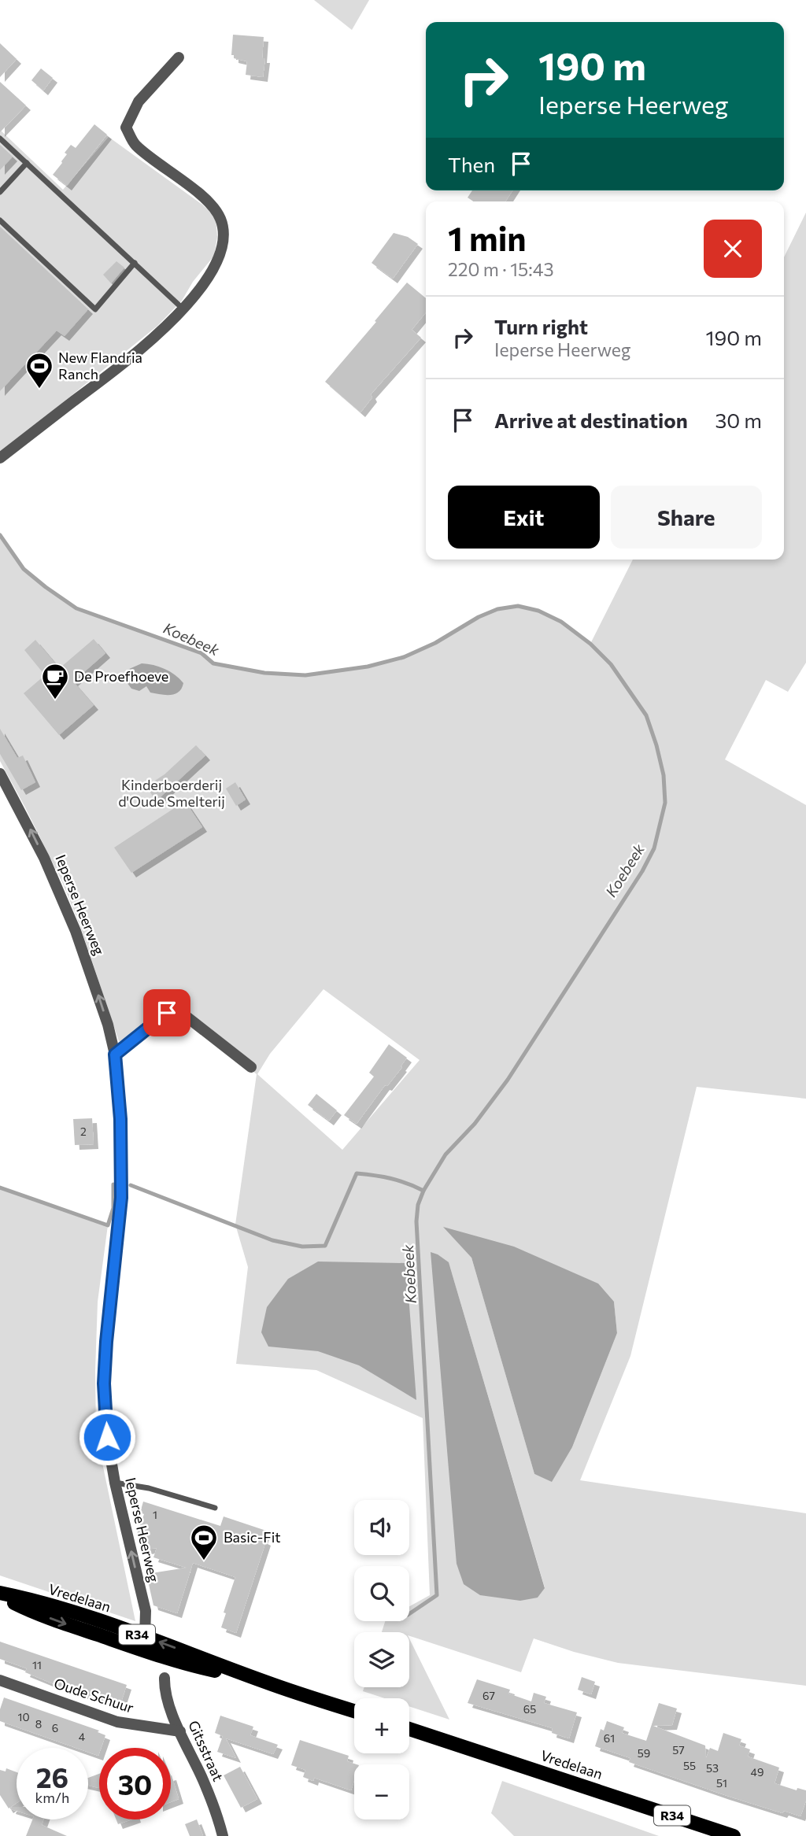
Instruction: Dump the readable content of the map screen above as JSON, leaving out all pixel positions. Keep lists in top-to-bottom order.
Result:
{
  "streets": {
    "main road": ["Vredelaan", "R34"],
    "street": ["Ieperse Heerweg", "Oude Schuur", "Gitsstraat"]
  },
  "crossings": [
    ["Ieperse Heerweg", "Vredelaan"],
    ["Oude Schuur", "Gitsstraat"]
  ],
  "one_way": ["Ieperse Heerweg"],
  "water": ["Koebeek"],
  "parks": ["Kinderboerderij d'Oude Smelterij"],
  "places": {
    "sports": ["New Flandria Ranch", "Basic-Fit"],
    "cafe": ["De Proefhoeve"]
  },
  "house_numbers": [
    "2",
    "1",
    "11",
    "67",
    "65",
    "10",
    "8",
    "6",
    "4",
    "61",
    "57",
    "59",
    "55",
    "53",
    "49",
    "51"
  ],
  "page": {
    "turn": ["190 m", "Ieperse Heerweg"],
    "then": "Then",
    "heading": ["1 min", "220 m · 15:43"],
    "list": [
      {
        "name": "Turn right",
        "note": "Ieperse Heerweg",
        "value": "190 m"
      },
      {
        "name": "Arrive at destination",
        "value": "30 m"
      }
    ],
    "buttons": ["Exit", "Share"],
    "map_buttons": ["+", "−"],
    "speed": "26 km/h",
    "limit": "30"
  }
}
